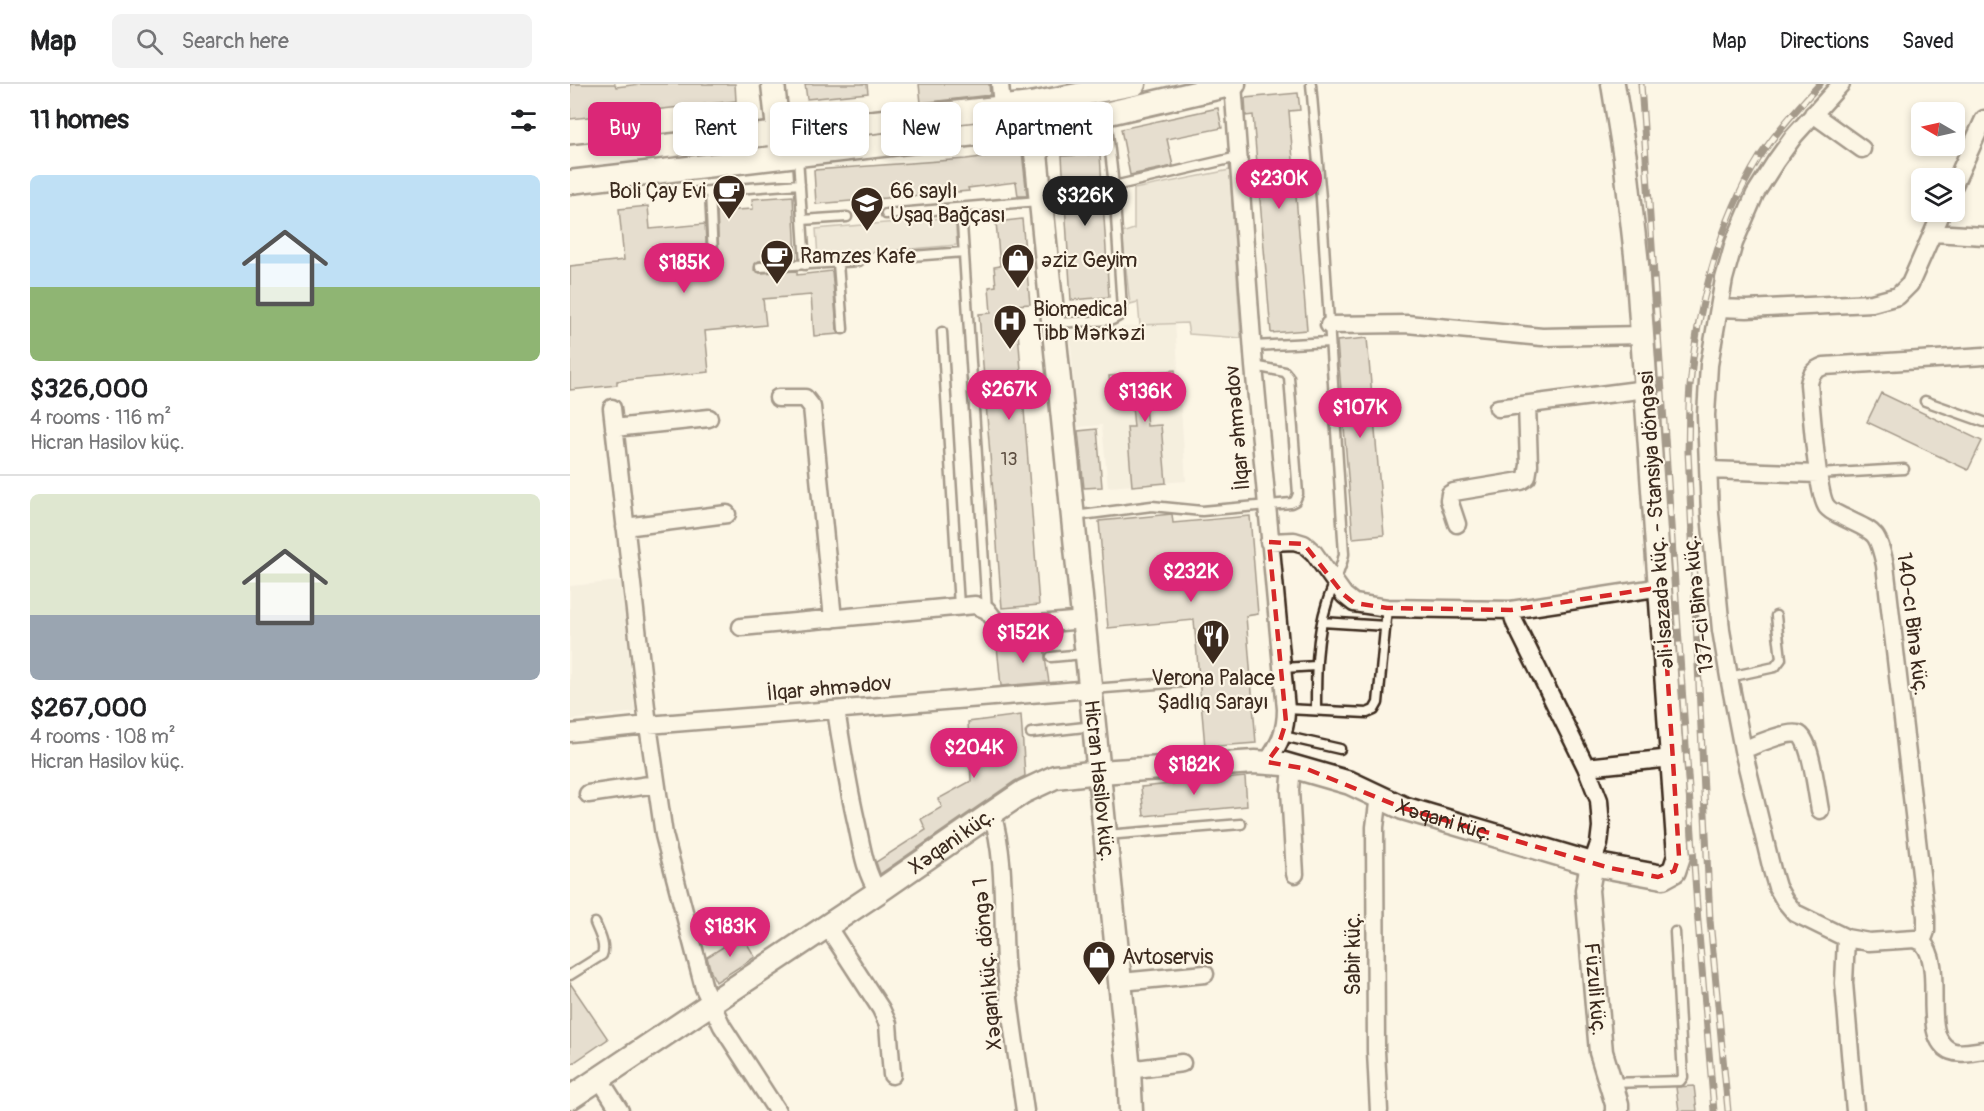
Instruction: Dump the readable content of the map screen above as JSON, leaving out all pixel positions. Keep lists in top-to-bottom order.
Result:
{
  "streets": {
    "street": [
      "İlqar Əhmədov",
      "Əli İsazadə küç. - Stansiya döngəsi",
      "137-ci Binə küç.",
      "140-cı Binə küç.",
      "Hicran Hasilov küç.",
      "Xəqani küç.",
      "Sabir küç.",
      "Xəqani küç. döngə 1",
      "Füzuli küç."
    ]
  },
  "crossings": [
    ["İlqar Əhmədov", "Hicran Hasilov küç."],
    ["İlqar Əhmədov", "Xəqani küç."],
    ["Əli İsazadə küç. - Stansiya döngəsi", "Xəqani küç."],
    ["Əli İsazadə küç. - Stansiya döngəsi", "Füzuli küç."],
    ["137-ci Binə küç.", "140-cı Binə küç."],
    ["Hicran Hasilov küç.", "Xəqani küç."],
    ["Xəqani küç.", "Sabir küç."],
    ["Xəqani küç.", "Xəqani küç. döngə 1"],
    ["Xəqani küç.", "Füzuli küç."]
  ],
  "places": {
    "cafe": ["Boli Çay Evi", "Ramzes Kafe"],
    "school or university": ["66 saylı Uşaq Bağçası"],
    "shop": ["Əziz Geyim", "Avtoservis"],
    "hospital": ["Biomedical Tibb Mərkəzi"],
    "restaurant": ["Verona Palace Şadlıq Sarayı"]
  },
  "house_numbers": ["13"],
  "north": "left",
  "page": {
    "header": "Map",
    "search": "Search here",
    "nav": ["Map", "Directions", "Saved"],
    "heading": "11 homes",
    "chip": [
      "Buy",
      "Rent",
      "Filters",
      "New",
      "Apartment"
    ],
    "list": [
      {
        "name": "$326,000",
        "note": "4 rooms · 116 m² · Hicran Hasilov küç."
      },
      {
        "name": "$267,000",
        "note": "4 rooms · 108 m² · Hicran Hasilov küç."
      }
    ],
    "price": [
      "$230K",
      "$326K",
      "$185K",
      "$267K",
      "$136K",
      "$107K",
      "$232K",
      "$152K",
      "$204K",
      "$182K",
      "$183K"
    ]
  }
}
